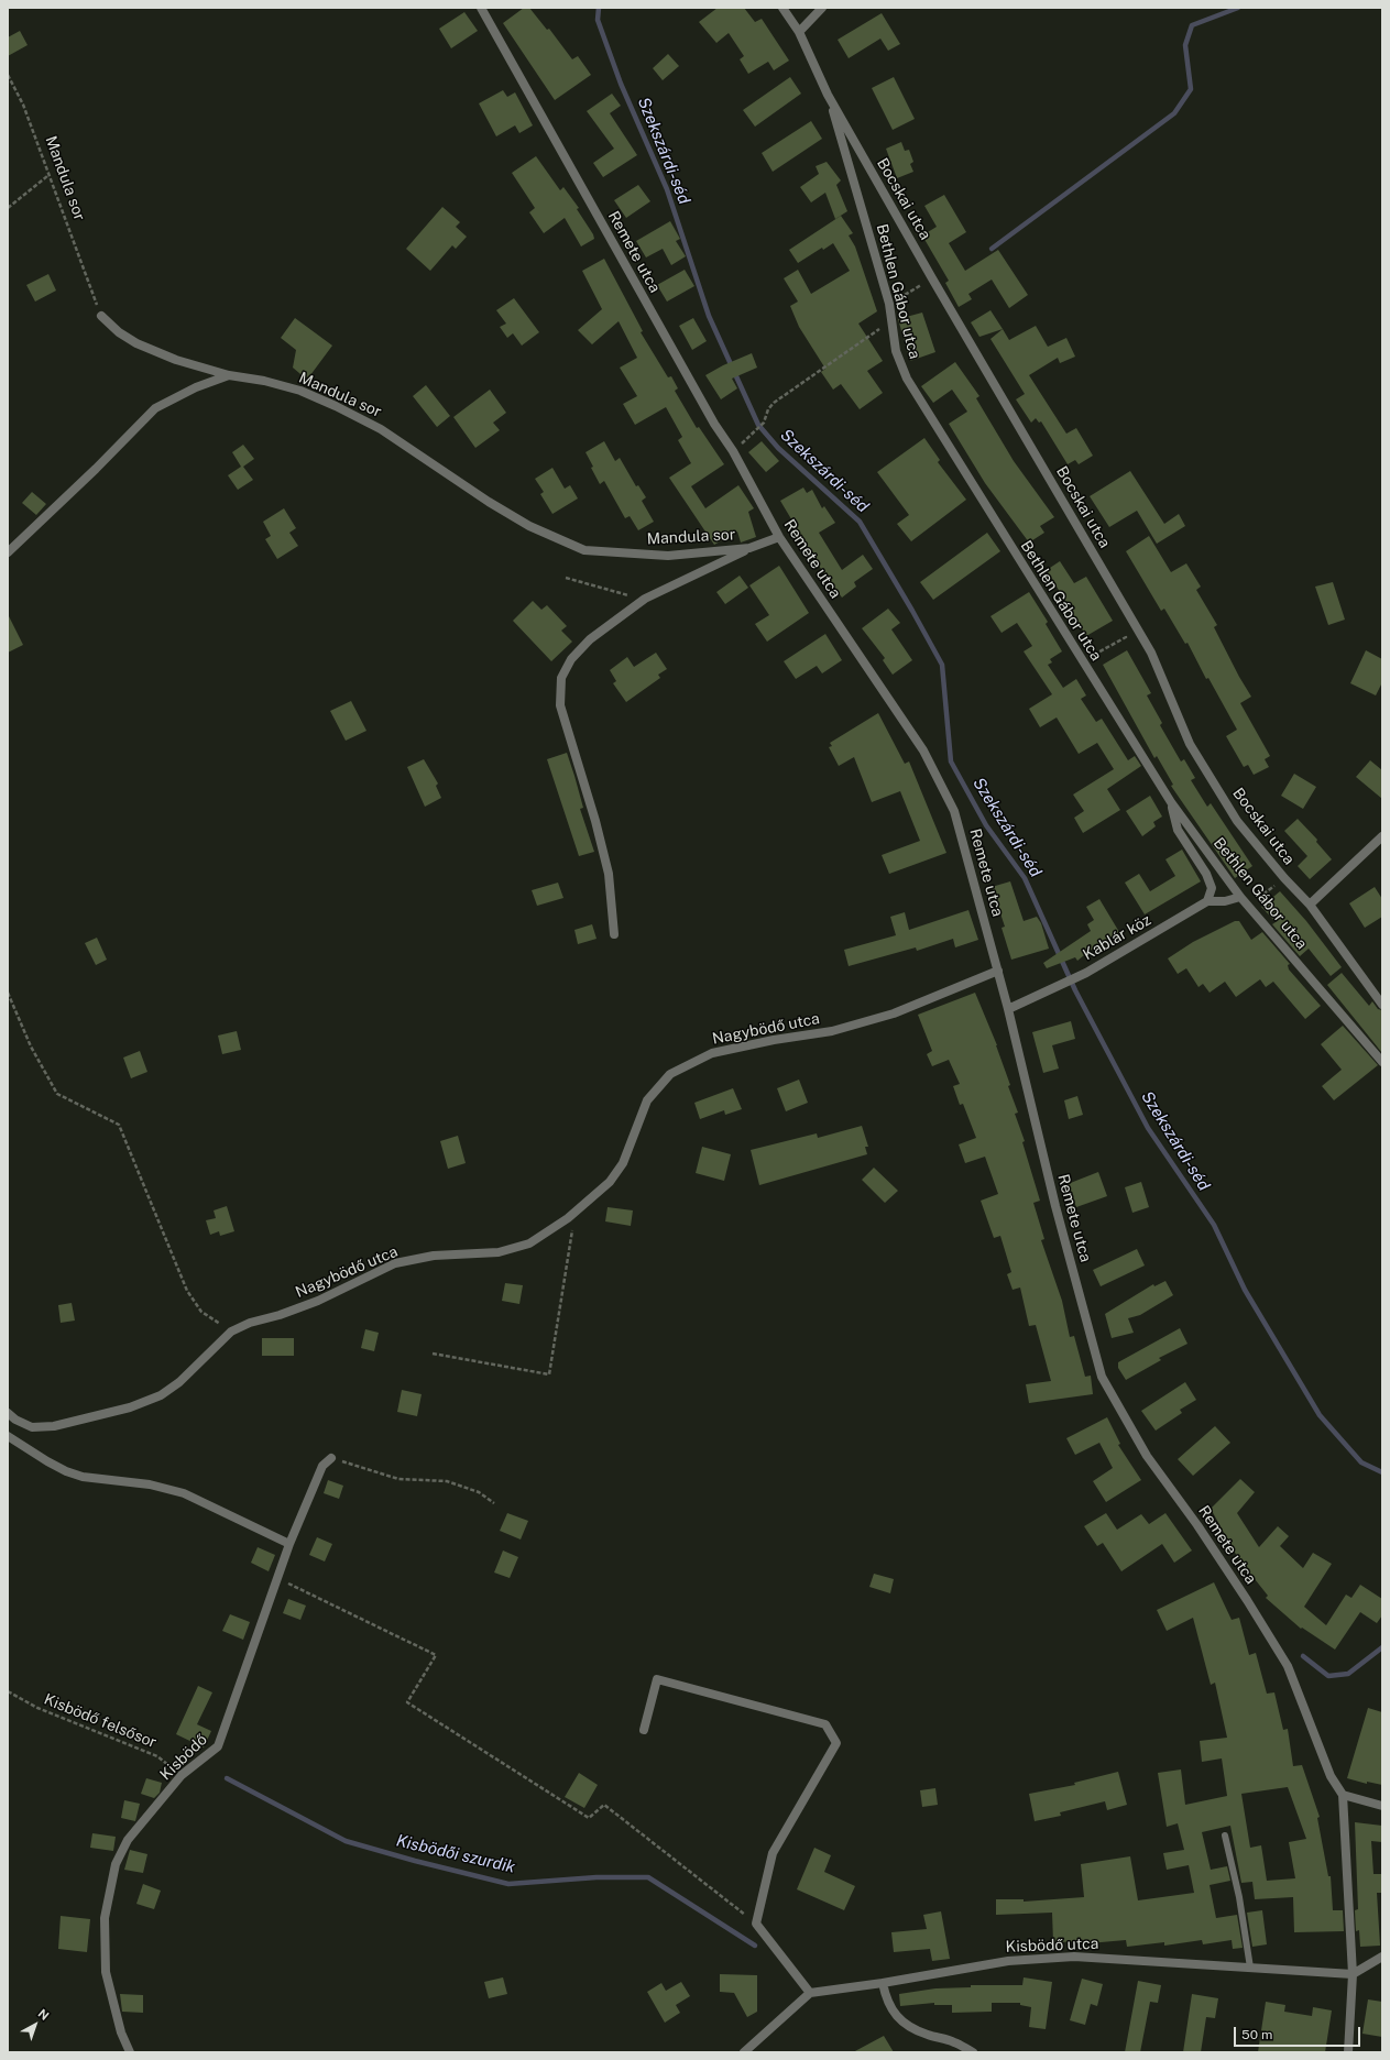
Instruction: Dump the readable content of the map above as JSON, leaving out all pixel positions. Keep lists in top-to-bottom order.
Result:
{
  "streets": {
    "street": [
      "Mandula sor",
      "Bocskai utca",
      "Remete utca",
      "Bethlen Gábor utca",
      "Kablár köz",
      "Nagybödő utca",
      "Kisbödő",
      "Kisbödő utca"
    ],
    "path": ["Kisbödő felsősor"]
  },
  "crossings": [
    ["Mandula sor", "Remete utca"],
    ["Bocskai utca", "Bethlen Gábor utca"],
    ["Remete utca", "Kablár köz"],
    ["Remete utca", "Nagybödő utca"],
    ["Bethlen Gábor utca", "Kablár köz"],
    ["Kisbödő felsősor", "Kisbödő"]
  ],
  "water": ["Szekszárdi-séd", "Kisbödői szurdik"],
  "scale_bar": "50 m",
  "north": "top right"
}
